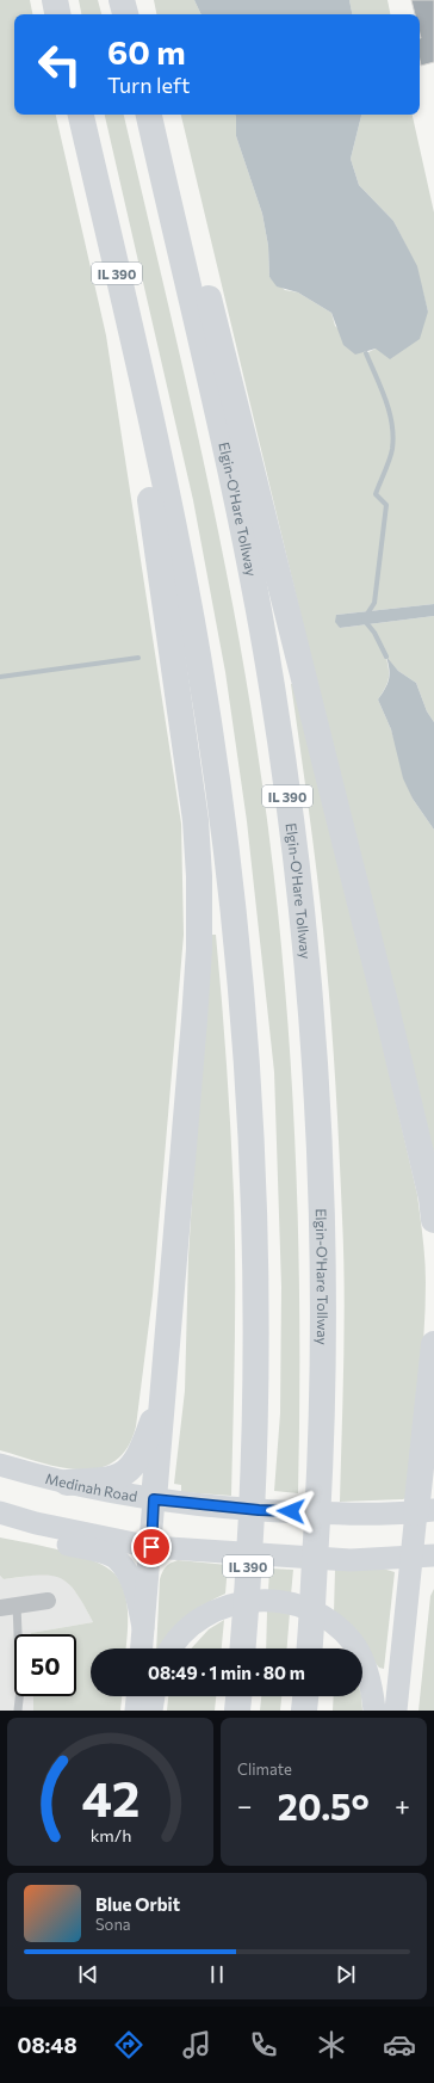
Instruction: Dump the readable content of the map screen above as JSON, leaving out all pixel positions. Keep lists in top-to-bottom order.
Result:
{
  "streets": {
    "highway": ["IL 390", "Elgin-O'Hare Tollway"],
    "main road": ["Medinah Road"]
  },
  "page": {
    "turn": ["60 m", "Turn left"],
    "limit": "50",
    "trip": "08:49 · 1 min · 80 m",
    "tile": "Climate",
    "heat": ["−", "20.5°", "+"],
    "song": ["Blue Orbit", "Sona"],
    "tabs": "08:48",
    "gauge": ["42", "km/h"]
  }
}
